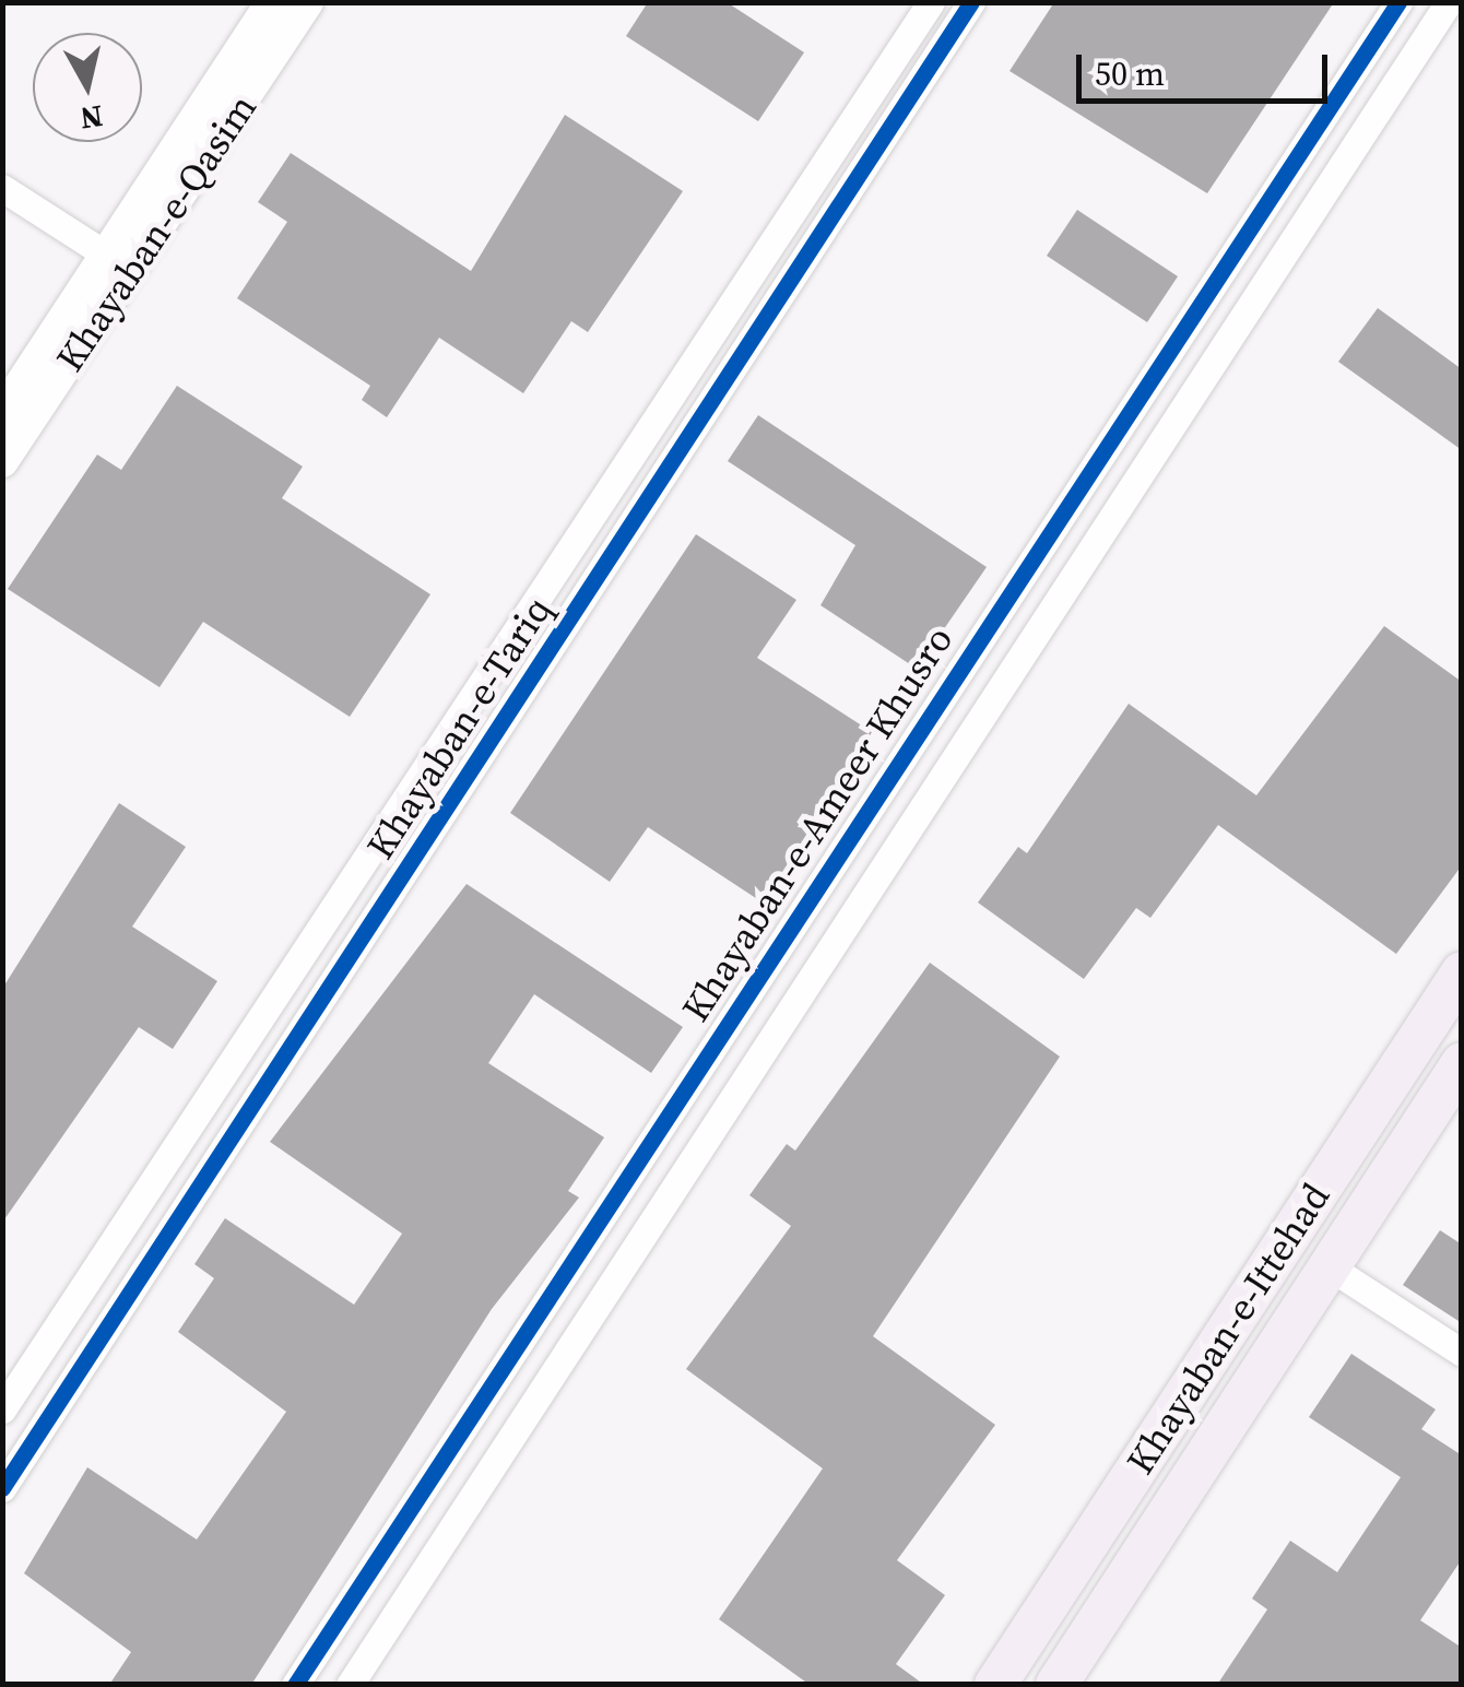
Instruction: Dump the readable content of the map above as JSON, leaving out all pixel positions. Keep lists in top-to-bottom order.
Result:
{
  "streets": {
    "main road": ["Khayaban-e-Ittehad"],
    "street": ["Khayaban-e-Qasim", "Khayaban-e-Tariq", "Khayaban-e-Ameer Khusro"]
  },
  "scale_bar": "50 m",
  "north": "bottom"
}
